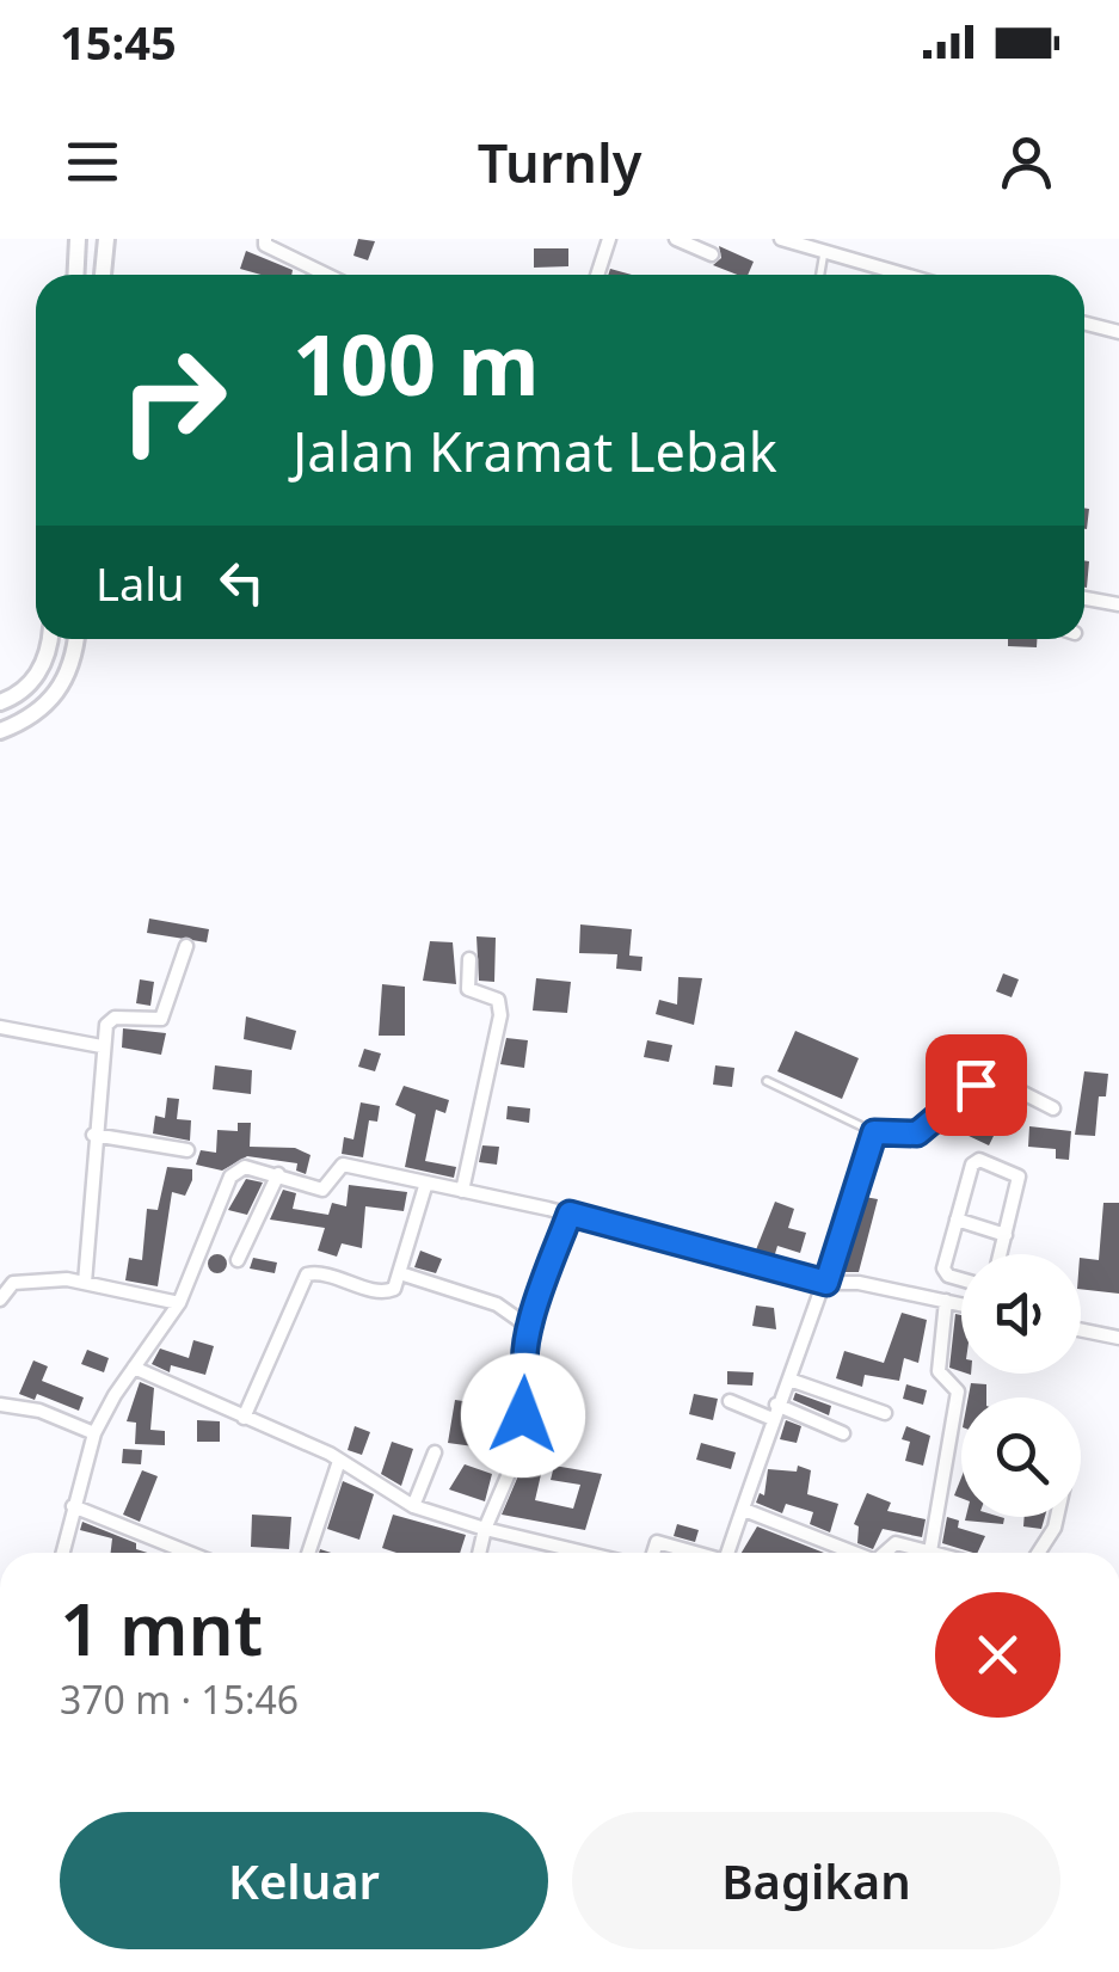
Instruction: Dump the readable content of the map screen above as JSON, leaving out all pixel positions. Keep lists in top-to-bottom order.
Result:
{
  "page": {
    "status": "15:45",
    "header": "Turnly",
    "turn": ["100 m", "Jalan Kramat Lebak"],
    "then": "Lalu",
    "heading": ["1 mnt", "370 m · 15:46"],
    "buttons": ["Keluar", "Bagikan"]
  }
}
